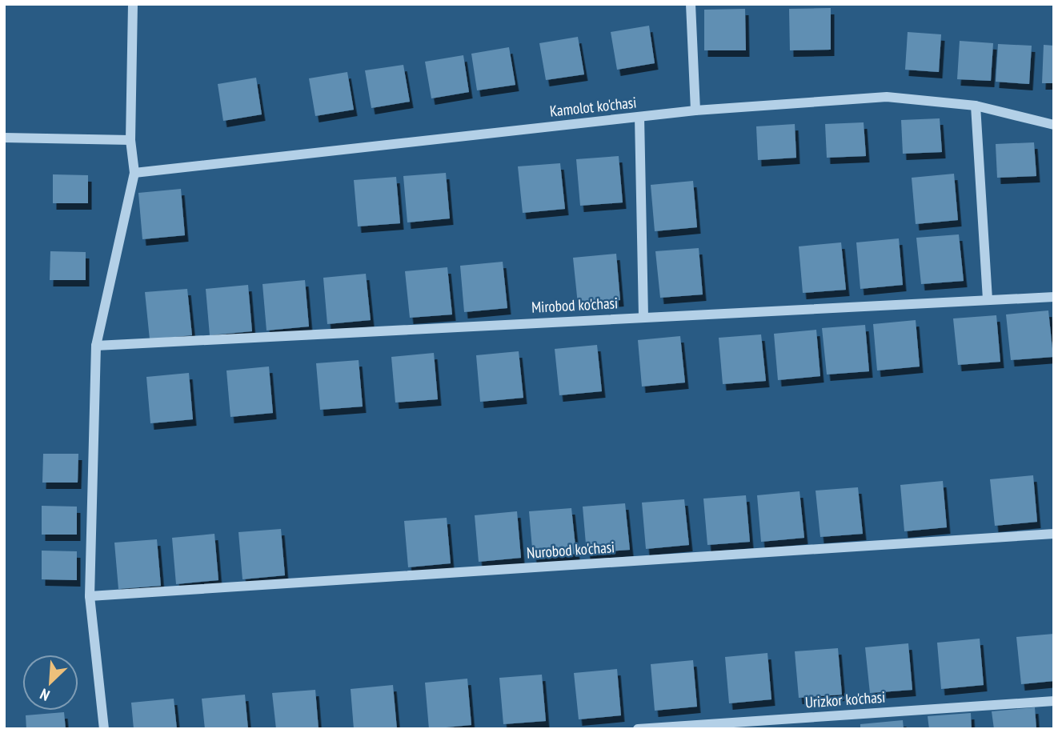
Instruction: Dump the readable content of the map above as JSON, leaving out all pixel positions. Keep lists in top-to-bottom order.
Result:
{
  "streets": {
    "street": [
      "Kamolot ko'chasi",
      "Mirobod ko'chasi",
      "Nurobod ko'chasi",
      "Urizkor ko'chasi"
    ]
  },
  "north": "bottom left"
}
